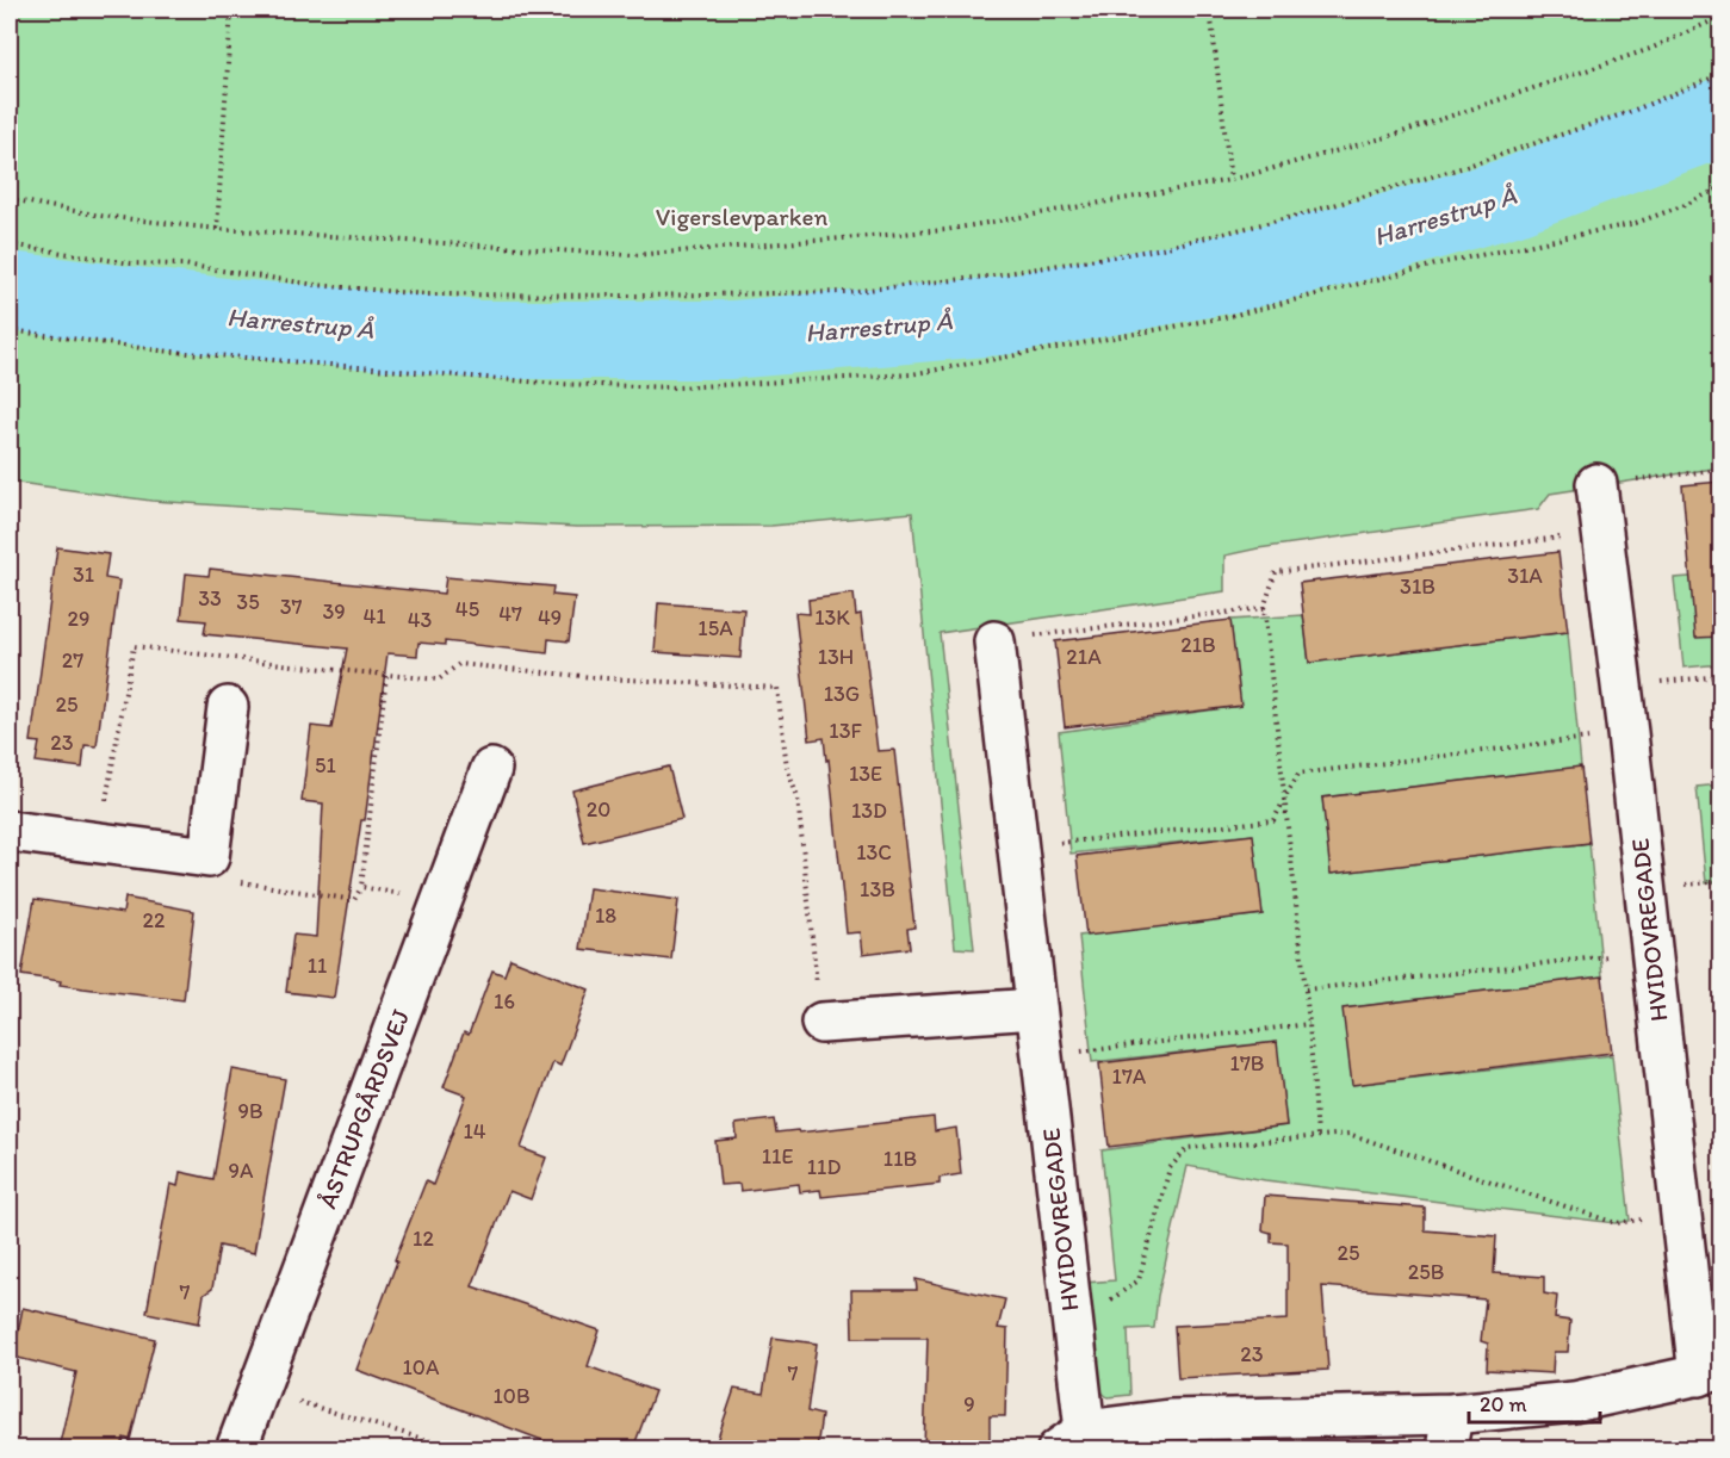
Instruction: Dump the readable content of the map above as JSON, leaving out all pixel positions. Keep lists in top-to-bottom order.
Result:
{
  "streets": {
    "street": ["HVIDOVREGADE", "ÅSTRUPGÅRDSVEJ"]
  },
  "water": ["Harrestrup Å"],
  "parks": ["Vigerslevparken"],
  "house_numbers": [
    "31",
    "31A",
    "31B",
    "33",
    "35",
    "37",
    "45",
    "39",
    "47",
    "41",
    "49",
    "13K",
    "29",
    "43",
    "15A",
    "21B",
    "13H",
    "21A",
    "27",
    "13G",
    "25",
    "13F",
    "23",
    "51",
    "13E",
    "20",
    "13D",
    "13C",
    "13B",
    "18",
    "22",
    "11",
    "16",
    "17B",
    "17A",
    "9B",
    "14",
    "11E",
    "11B",
    "11D",
    "9A",
    "12",
    "25",
    "25B",
    "7",
    "23",
    "10A",
    "7",
    "10B",
    "9"
  ],
  "scale_bar": "20 m"
}
